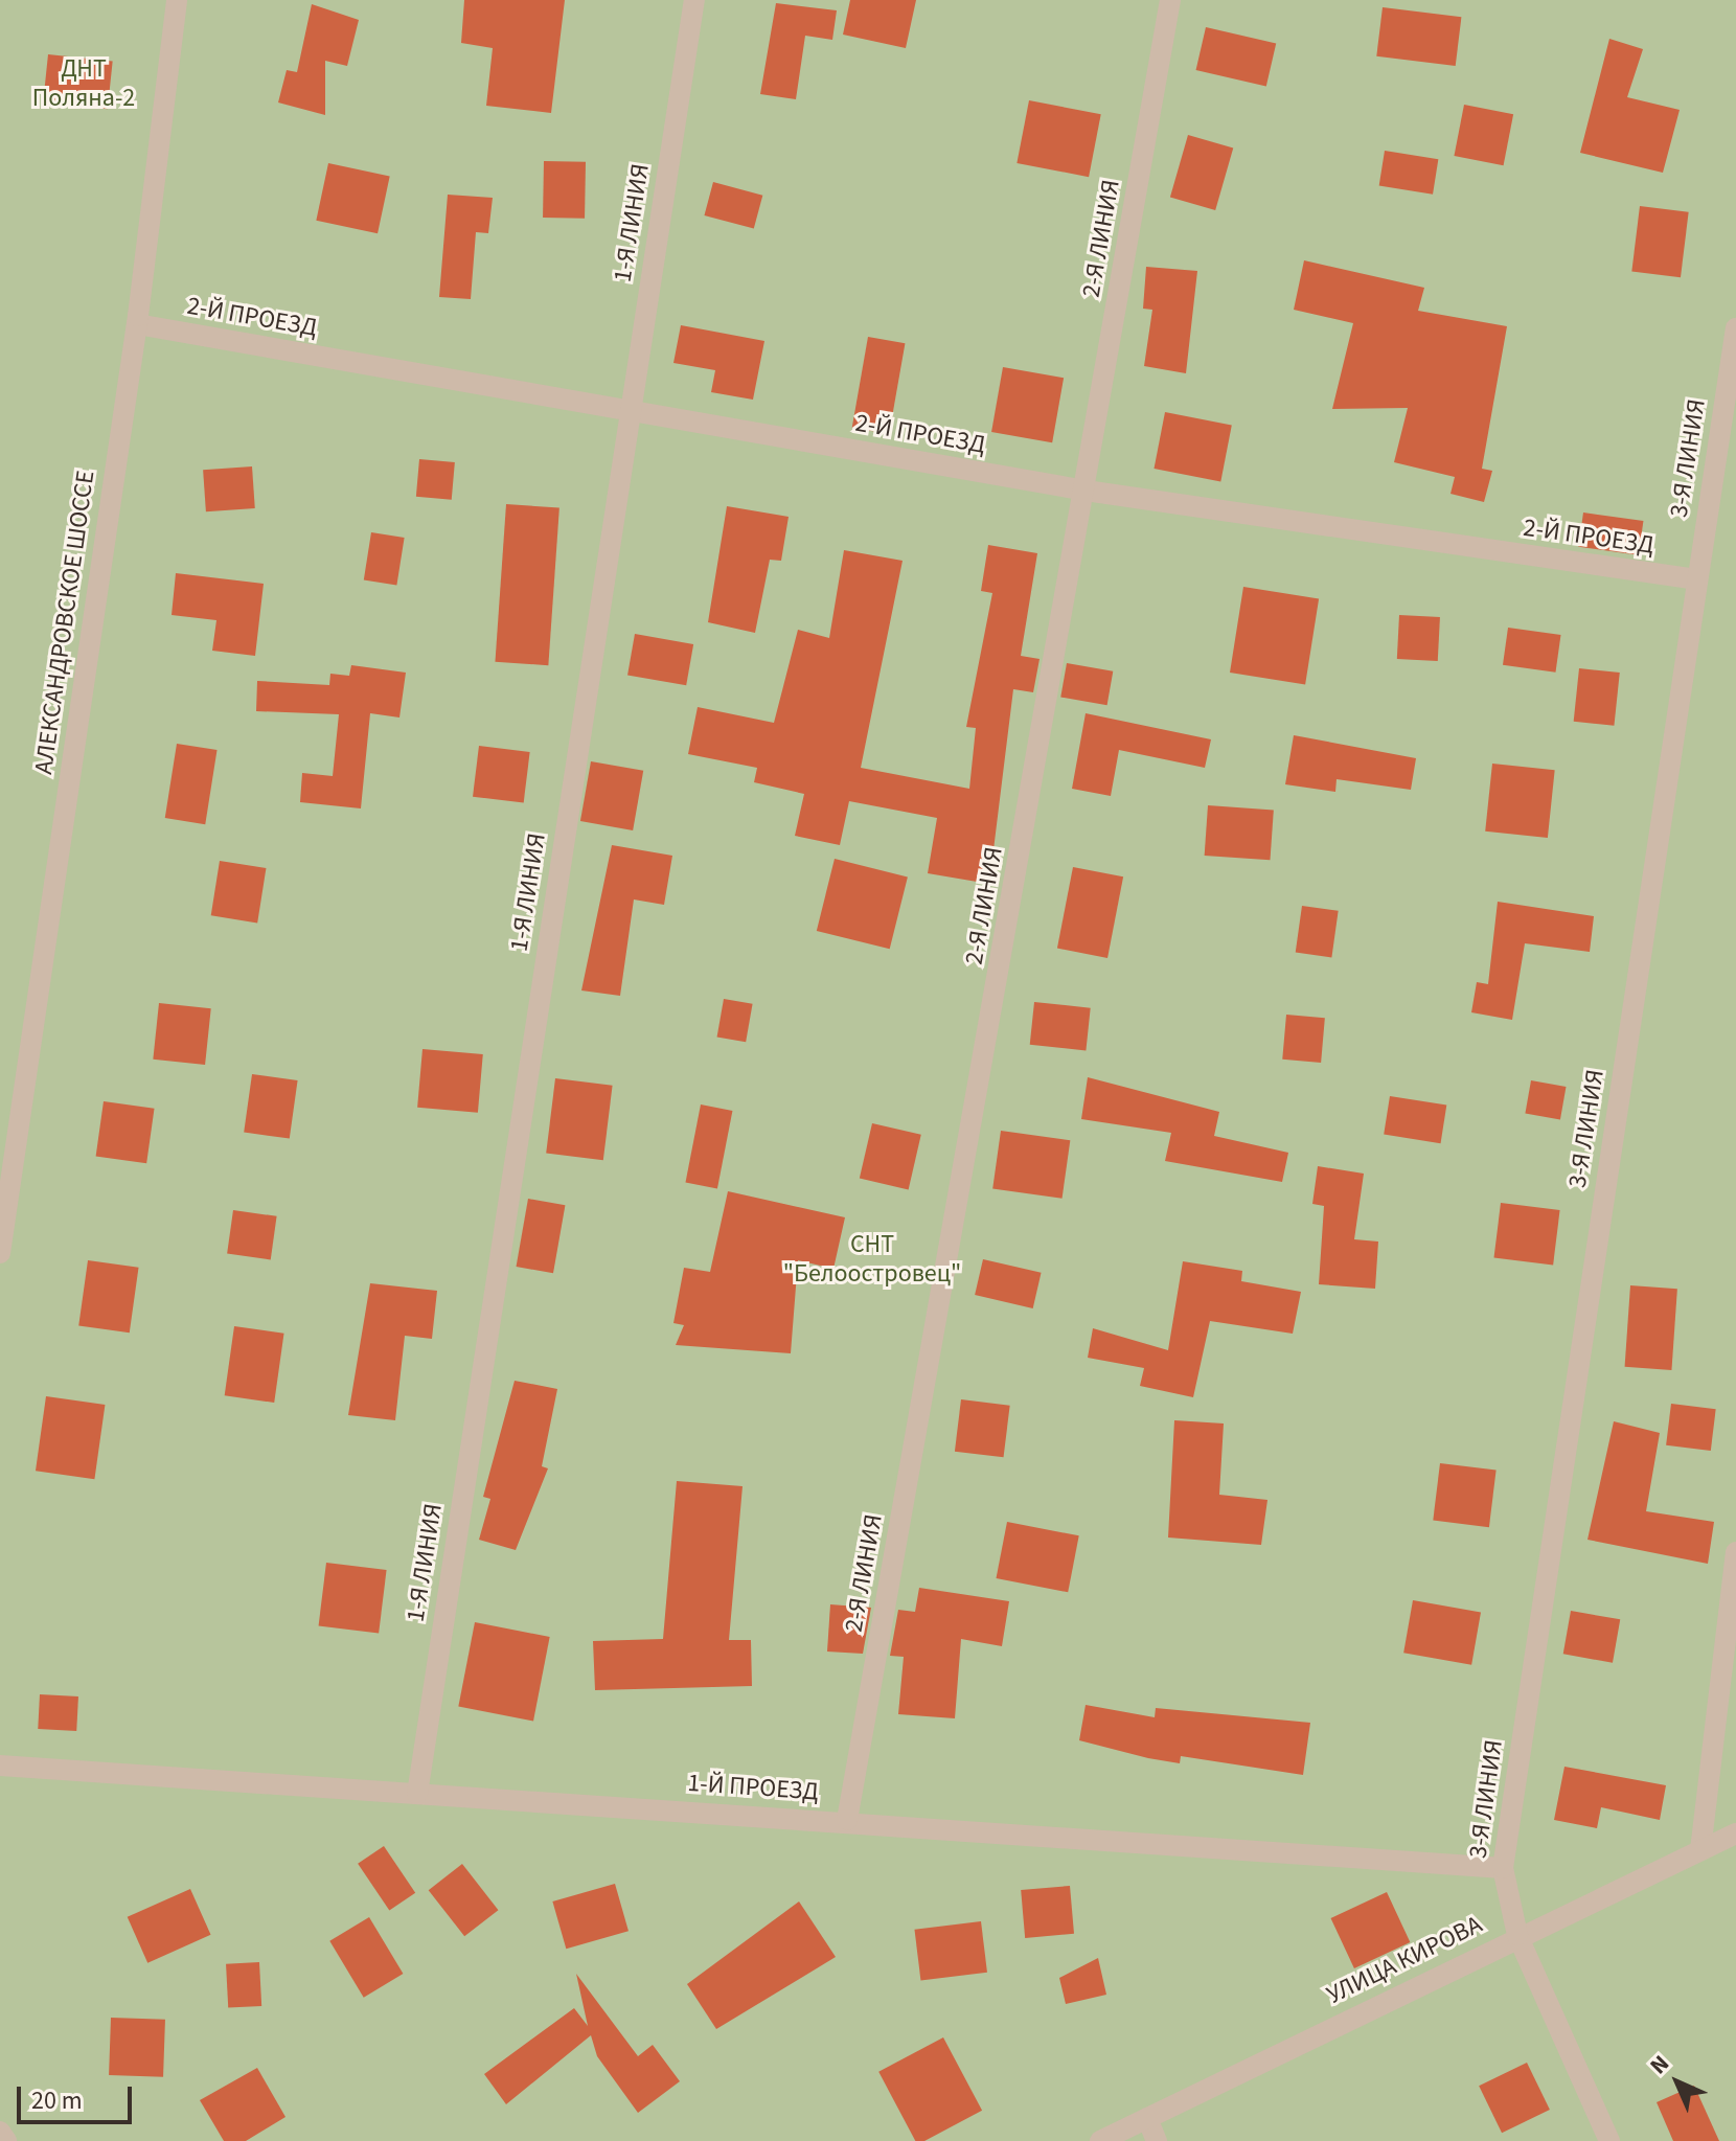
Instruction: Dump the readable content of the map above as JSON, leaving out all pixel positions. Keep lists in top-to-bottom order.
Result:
{
  "streets": {
    "street": [
      "1-Я ЛИНИЯ",
      "2-Я ЛИНИЯ",
      "2-Й ПРОЕЗД",
      "3-Я ЛИНИЯ",
      "АЛЕКСАНДРОВСКОЕ ШОССЕ",
      "1-Й ПРОЕЗД",
      "УЛИЦА КИРОВА"
    ]
  },
  "crossings": [
    ["1-Я ЛИНИЯ", "2-Й ПРОЕЗД"],
    ["1-Я ЛИНИЯ", "1-Й ПРОЕЗД"],
    ["2-Я ЛИНИЯ", "2-Й ПРОЕЗД"],
    ["2-Я ЛИНИЯ", "1-Й ПРОЕЗД"],
    ["2-Й ПРОЕЗД", "3-Я ЛИНИЯ"],
    ["2-Й ПРОЕЗД", "АЛЕКСАНДРОВСКОЕ ШОССЕ"],
    ["3-Я ЛИНИЯ", "1-Й ПРОЕЗД"],
    ["3-Я ЛИНИЯ", "УЛИЦА КИРОВА"]
  ],
  "parks": ["ДНТ Поляна-2", "СНТ \"Белоостровец\""],
  "scale_bar": "20 m",
  "north": "top left"
}
